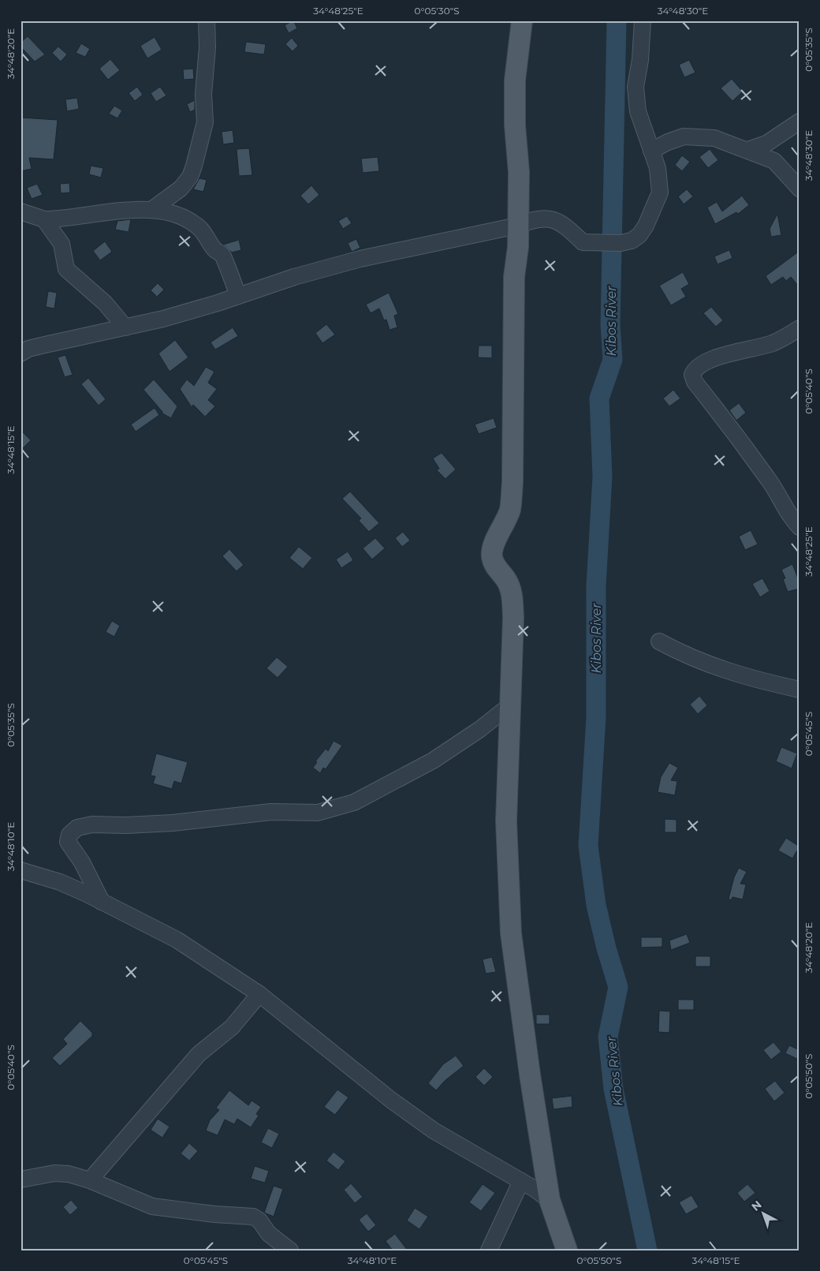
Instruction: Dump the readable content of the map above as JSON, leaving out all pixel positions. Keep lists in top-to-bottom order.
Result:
{
  "water": ["Kibos River"],
  "north": "top left",
  "coordinates": [
    "34°48'25\"E",
    "0°05'30\"S",
    "34°48'30\"E",
    "0°05'35\"S",
    "34°48'20\"E",
    "0°05'40\"S",
    "34°48'15\"E",
    "0°05'45\"S",
    "34°48'10\"E",
    "0°05'50\"S"
  ]
}
